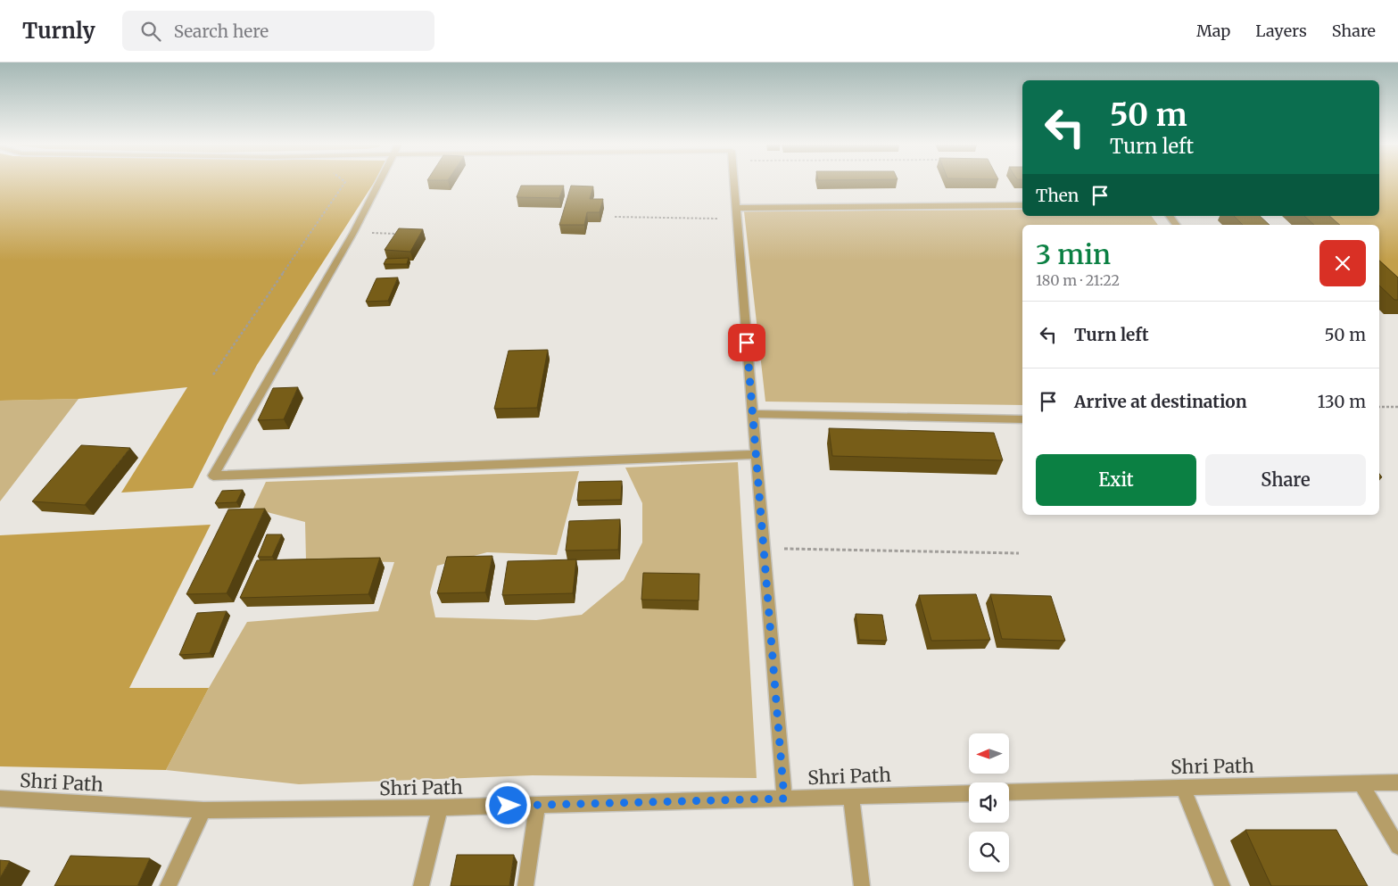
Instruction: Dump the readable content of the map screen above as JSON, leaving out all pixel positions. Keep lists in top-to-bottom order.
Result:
{
  "streets": {
    "street": ["Shri Path"]
  },
  "north": "left",
  "page": {
    "header": "Turnly",
    "search": "Search here",
    "nav": ["Map", "Layers", "Share"],
    "turn": ["50 m", "Turn left"],
    "then": "Then",
    "heading": ["3 min", "180 m · 21:22"],
    "list": [
      {
        "name": "Turn left",
        "value": "50 m"
      },
      {
        "name": "Arrive at destination",
        "value": "130 m"
      }
    ],
    "buttons": ["Exit", "Share"]
  }
}
